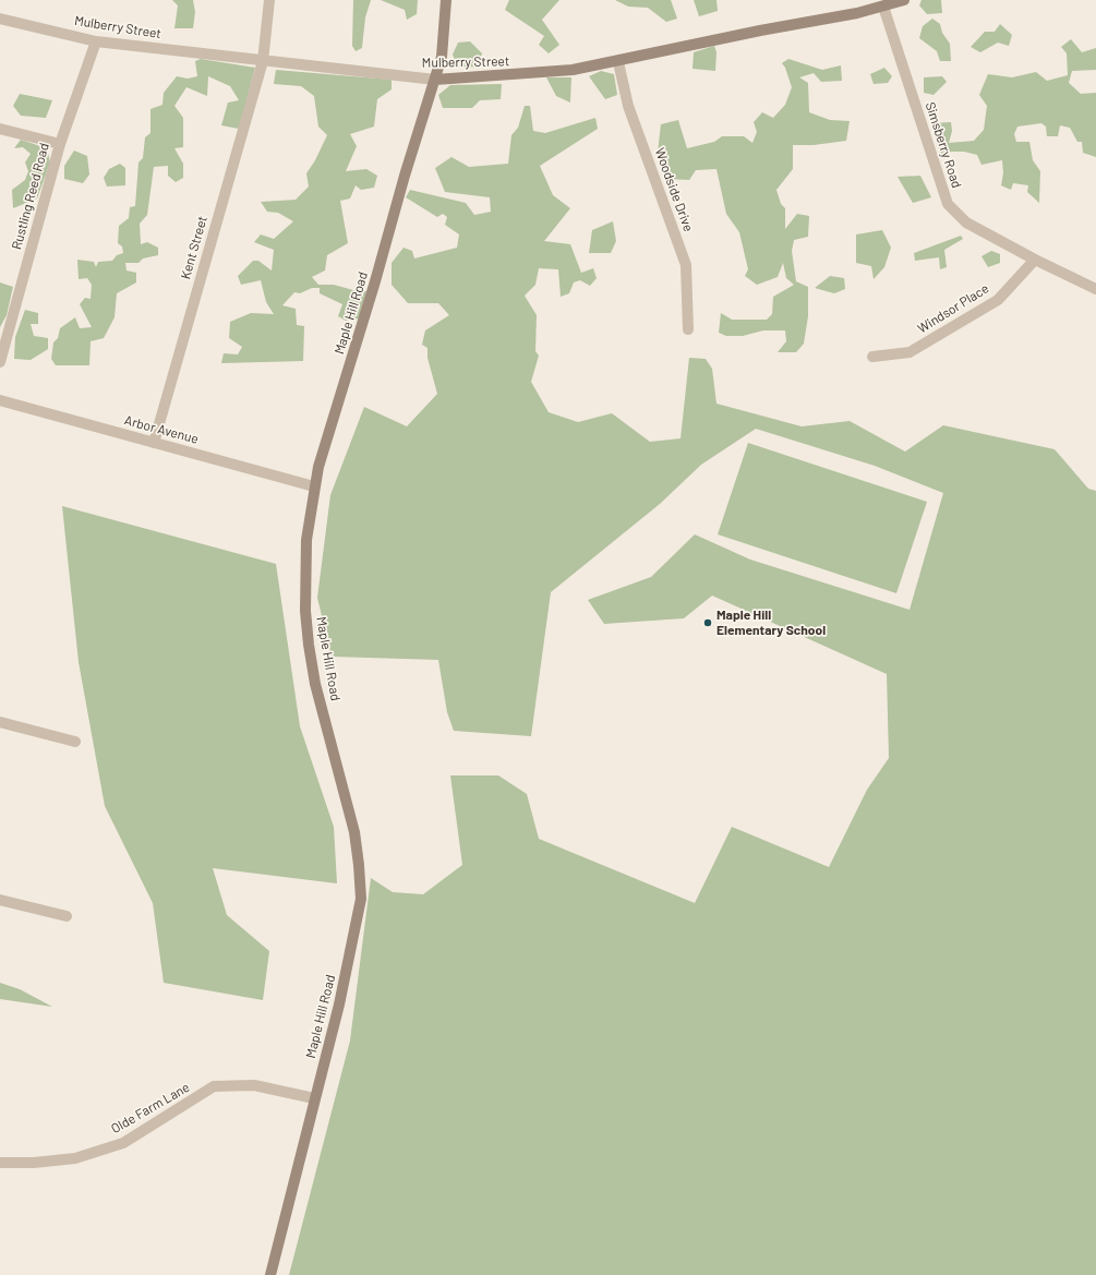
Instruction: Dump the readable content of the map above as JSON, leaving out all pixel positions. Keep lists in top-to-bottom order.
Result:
{
  "streets": {
    "street": [
      "Mulberry Street",
      "Simsberry Road",
      "Woodside Drive",
      "Rustling Reed Road",
      "Kent Street",
      "Windsor Place",
      "Maple Hill Road",
      "Arbor Avenue",
      "Olde Farm Lane"
    ]
  },
  "crossings": [
    ["Mulberry Street", "Simsberry Road"],
    ["Mulberry Street", "Woodside Drive"],
    ["Mulberry Street", "Rustling Reed Road"],
    ["Mulberry Street", "Kent Street"],
    ["Mulberry Street", "Maple Hill Road"],
    ["Simsberry Road", "Windsor Place"],
    ["Kent Street", "Arbor Avenue"],
    ["Maple Hill Road", "Arbor Avenue"],
    ["Maple Hill Road", "Olde Farm Lane"]
  ],
  "places": ["Maple Hill Elementary School"]
}
